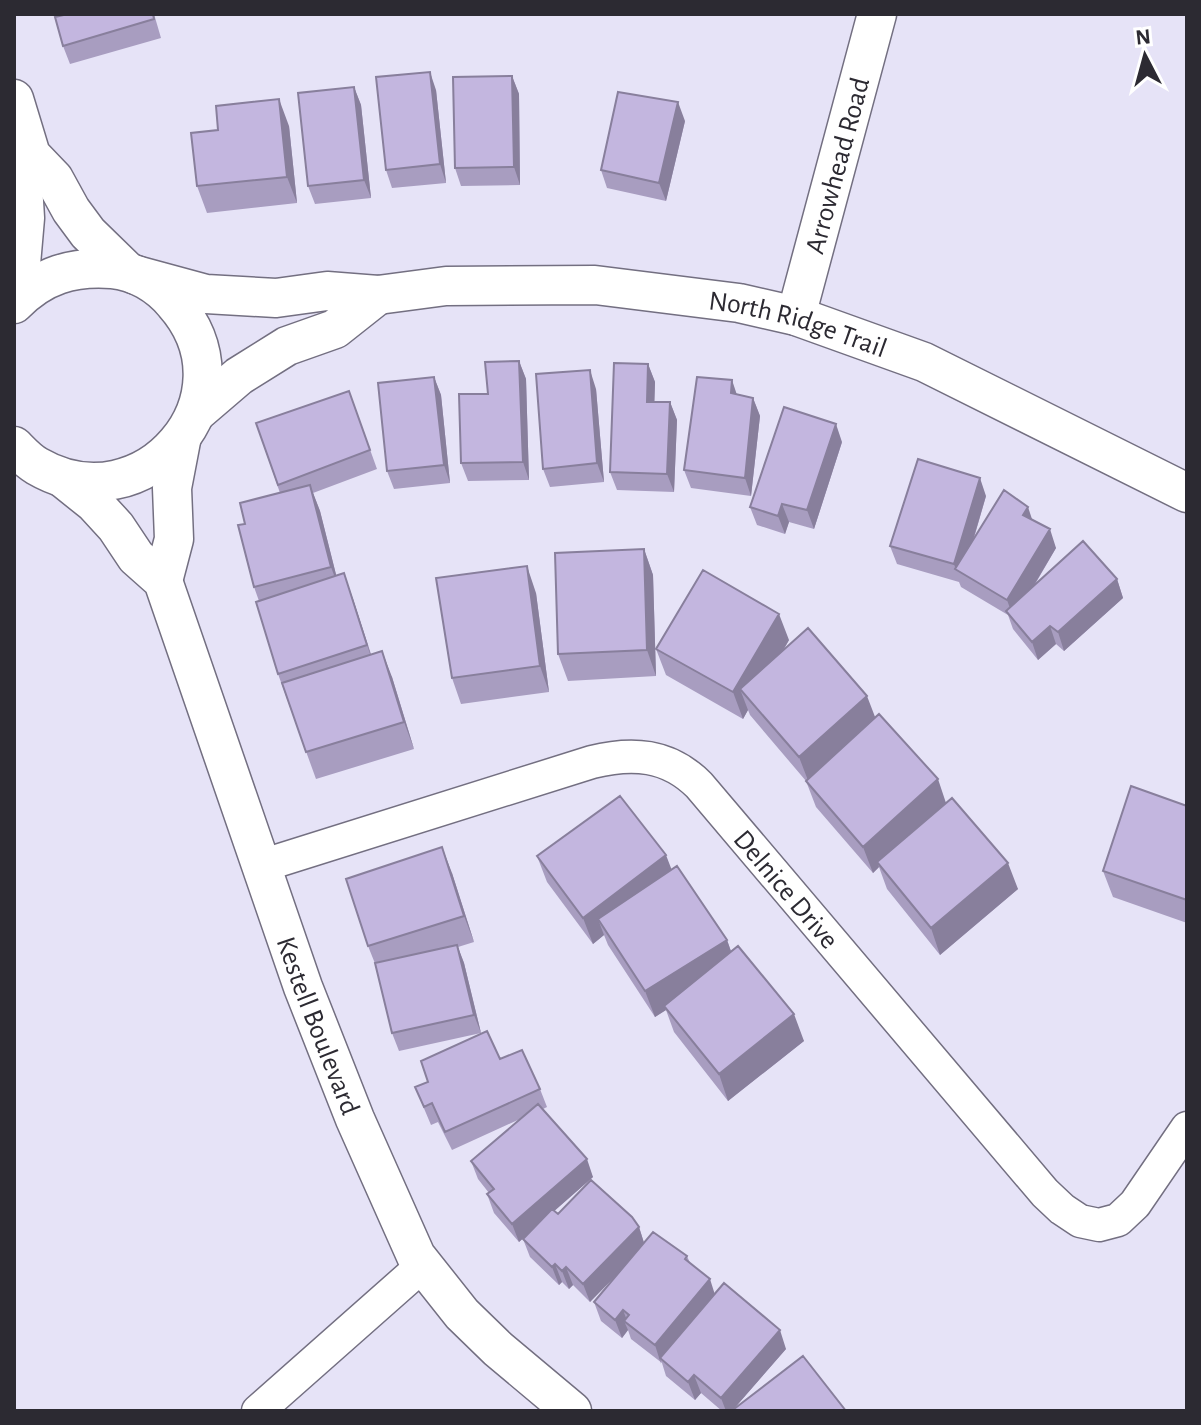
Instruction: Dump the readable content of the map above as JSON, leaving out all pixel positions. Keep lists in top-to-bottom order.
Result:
{
  "streets": {
    "street": [
      "Arrowhead Road",
      "North Ridge Trail",
      "Delnice Drive",
      "Kestell Boulevard"
    ]
  },
  "crossings": [
    ["Arrowhead Road", "North Ridge Trail"],
    ["Delnice Drive", "Kestell Boulevard"]
  ],
  "north": "top"
}
